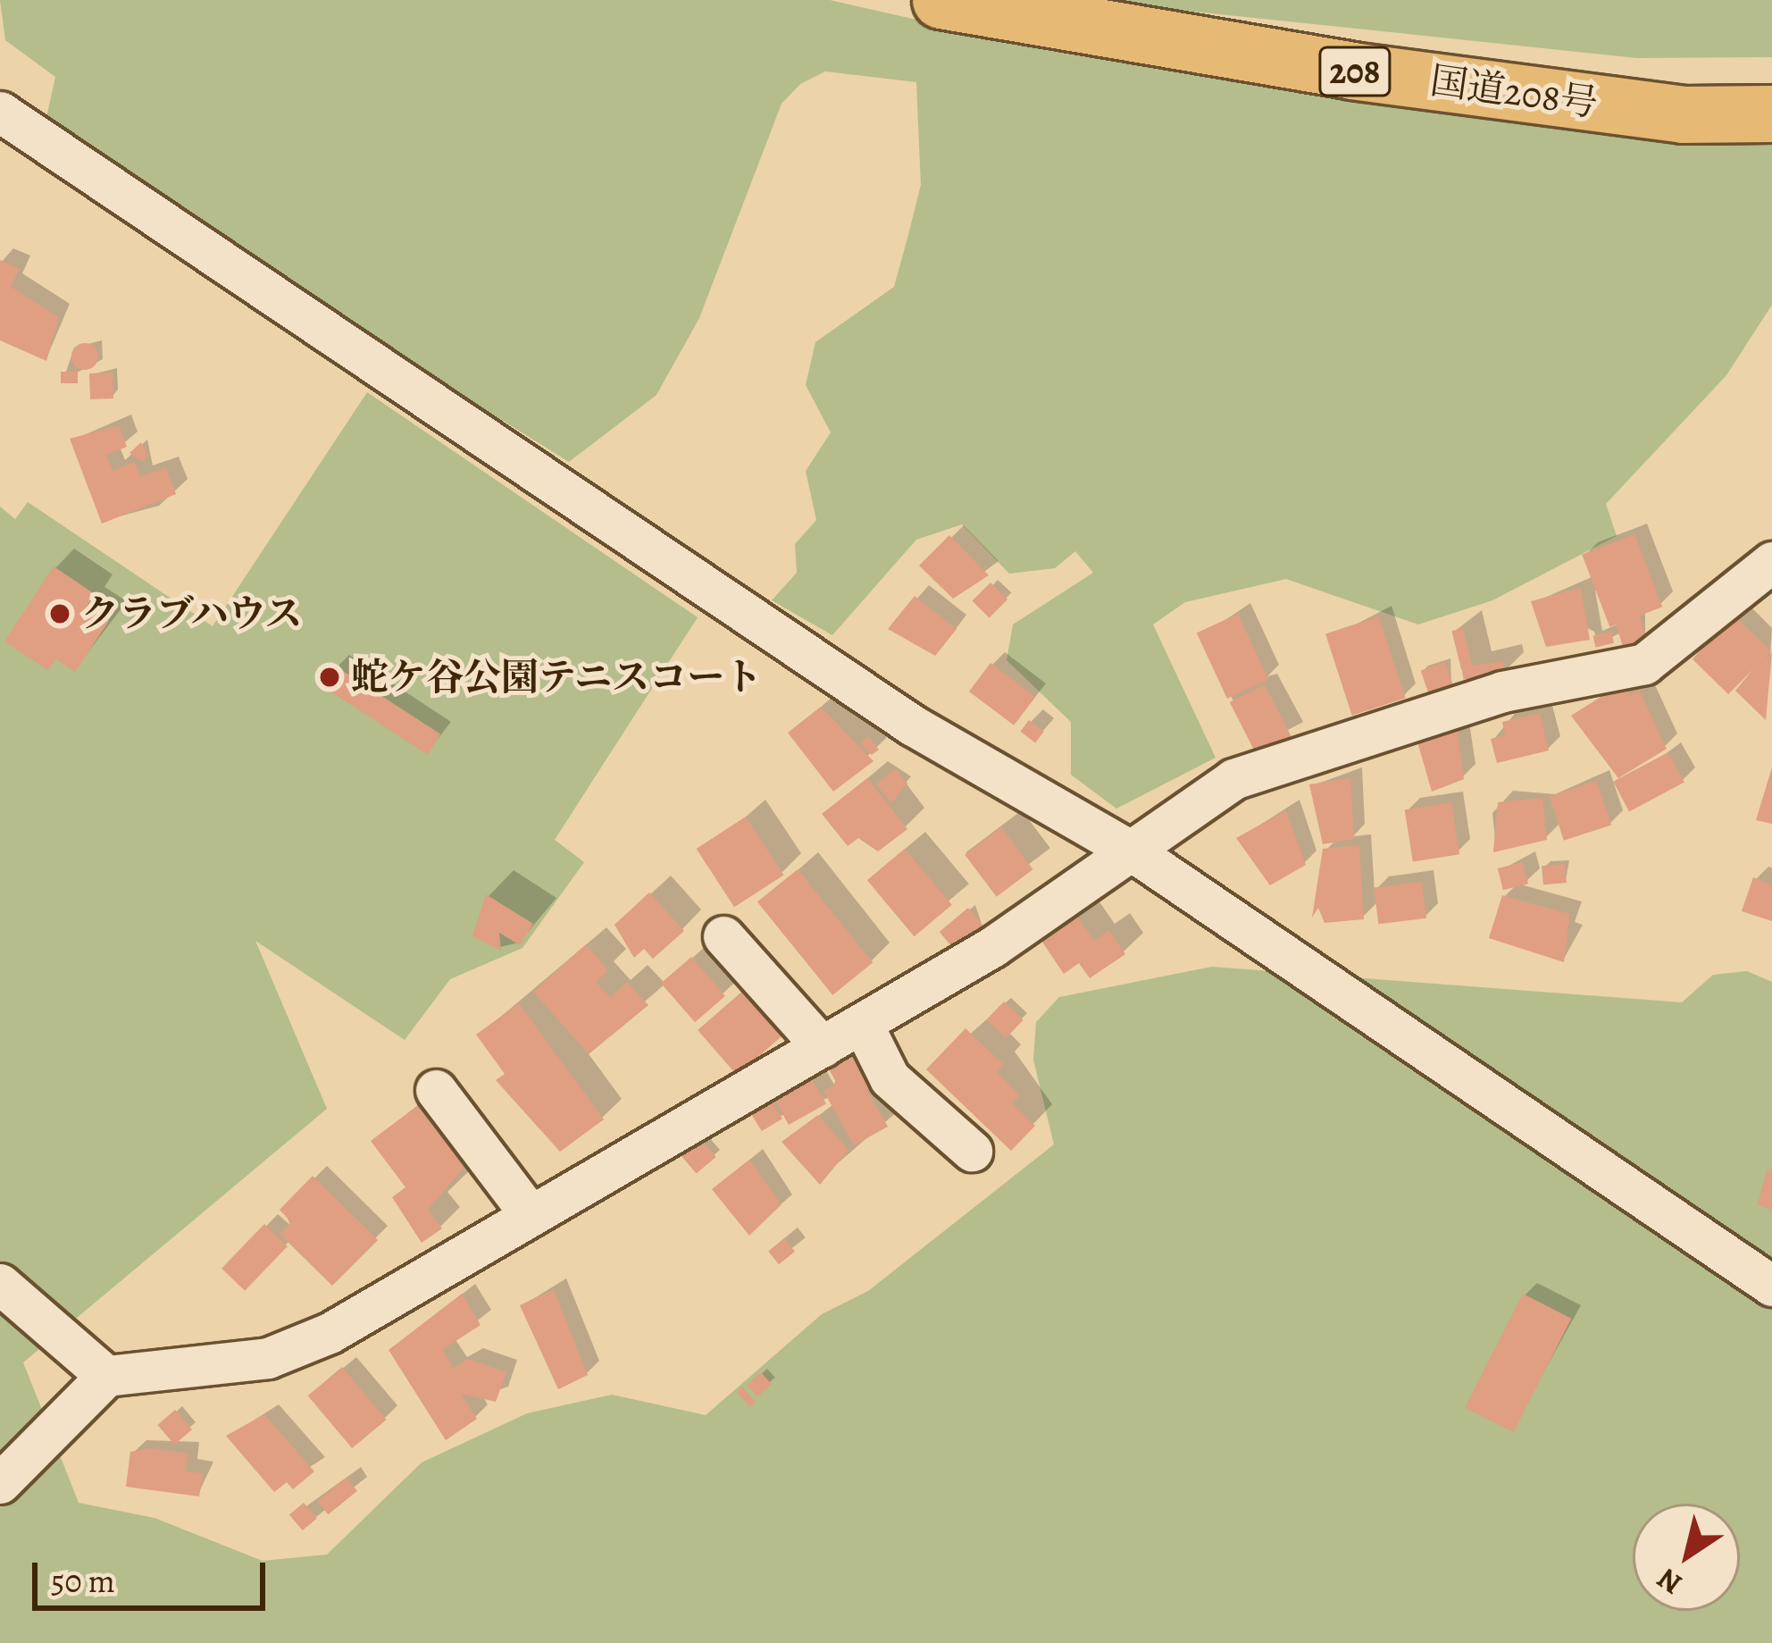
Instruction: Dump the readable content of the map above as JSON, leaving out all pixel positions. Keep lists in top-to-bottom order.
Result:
{
  "streets": {
    "highway": ["208", "国道208号"]
  },
  "places": ["クラブハウス", "蛇ケ谷公園テニスコート"],
  "scale_bar": "50 m",
  "north": "bottom left"
}
